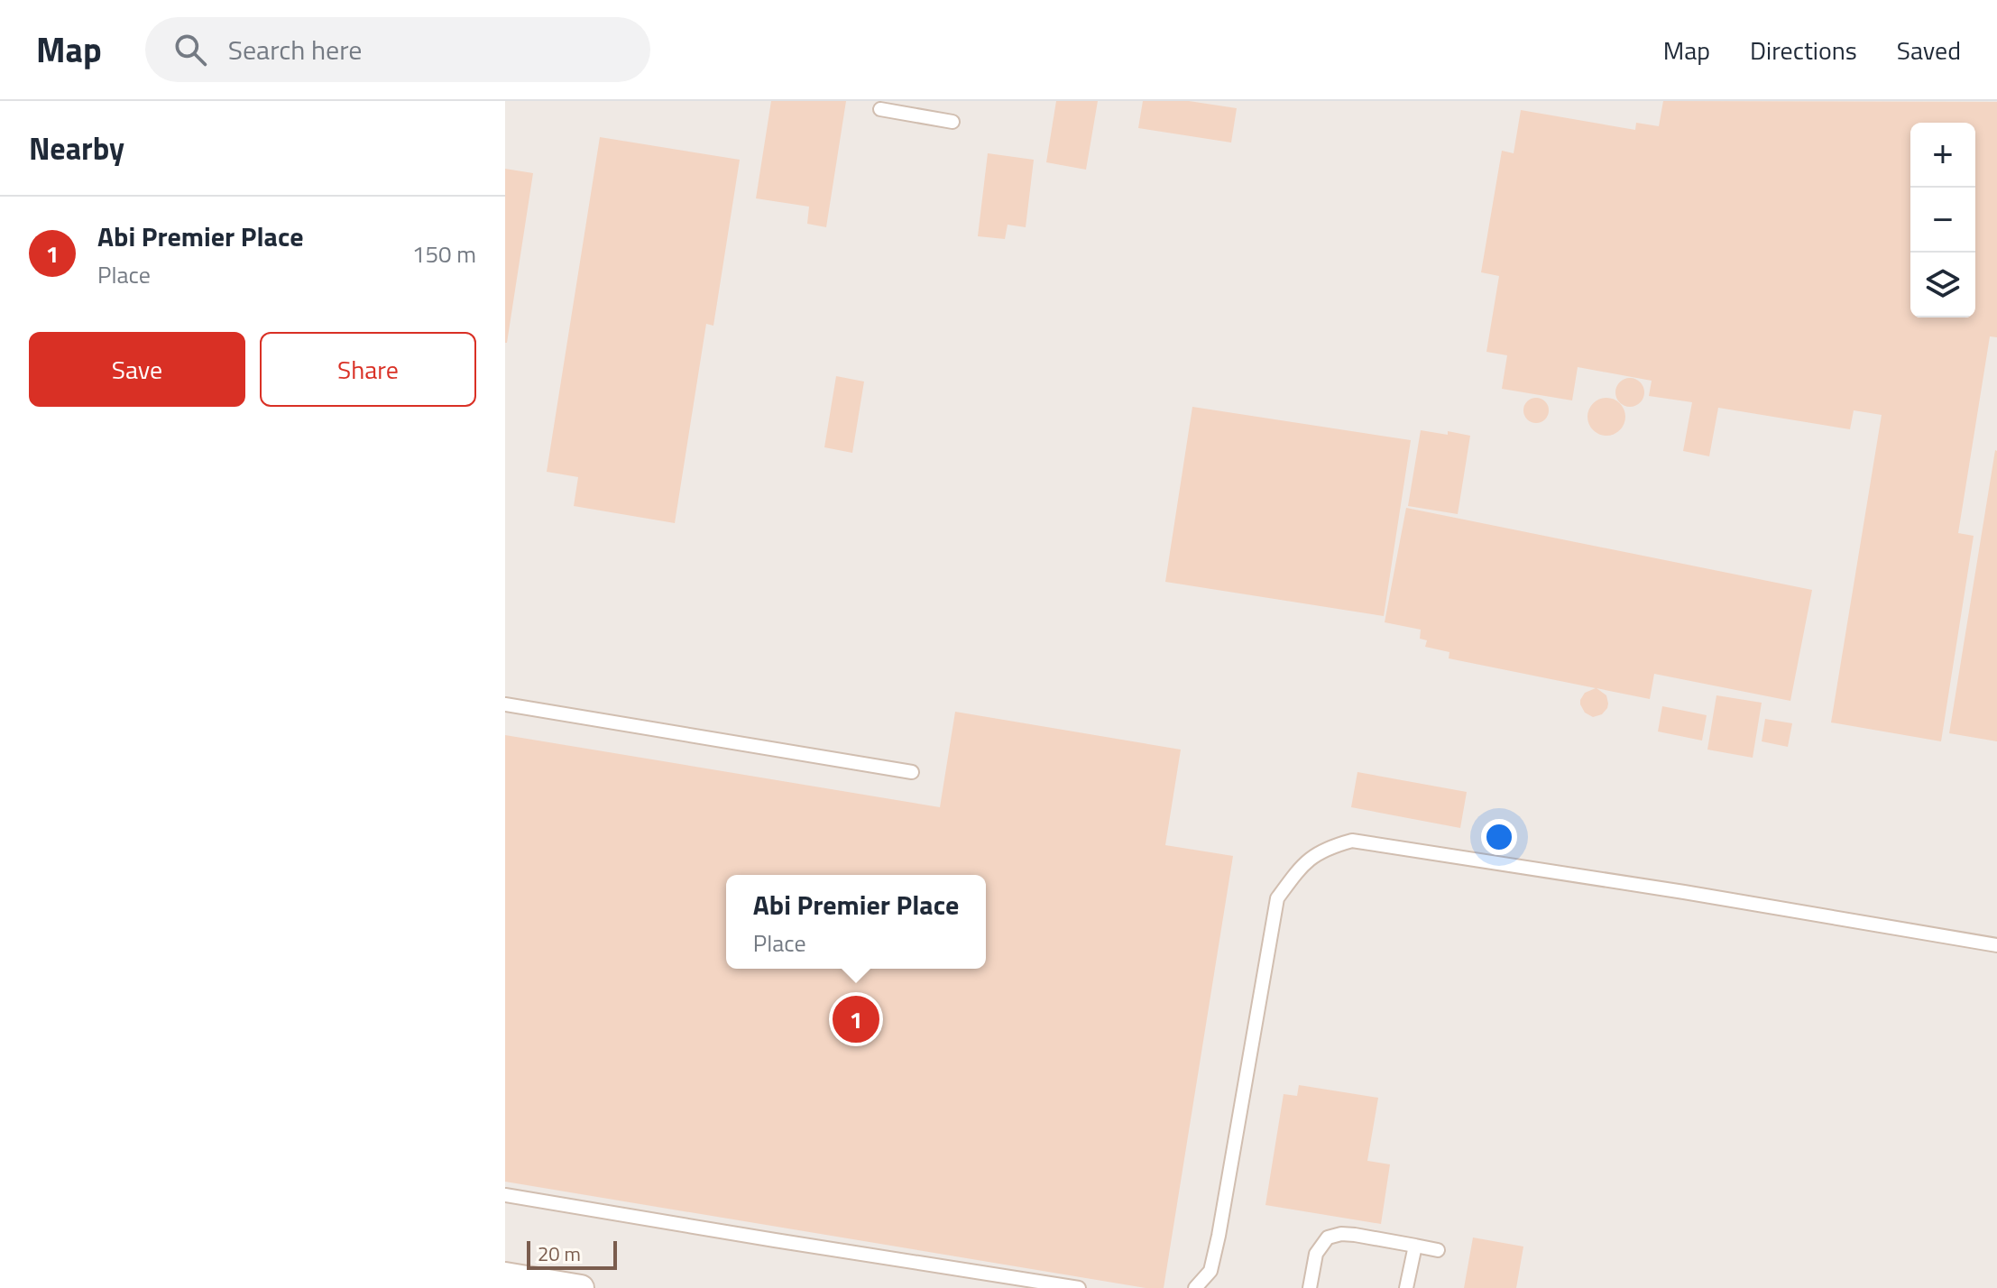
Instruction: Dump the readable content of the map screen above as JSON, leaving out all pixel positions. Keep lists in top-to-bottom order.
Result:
{
  "scale_bar": "20 m",
  "page": {
    "header": "Map",
    "search": "Search here",
    "nav": ["Map", "Directions", "Saved"],
    "heading": "Nearby",
    "map_buttons": ["+", "−"],
    "list": [
      {
        "mark": "1",
        "name": "Abi Premier Place",
        "note": "Place",
        "value": "150 m"
      }
    ],
    "buttons": ["Save", "Share"],
    "popup": ["Abi Premier Place", "Place"],
    "pins": "1",
    "scale": "20 m"
  }
}
